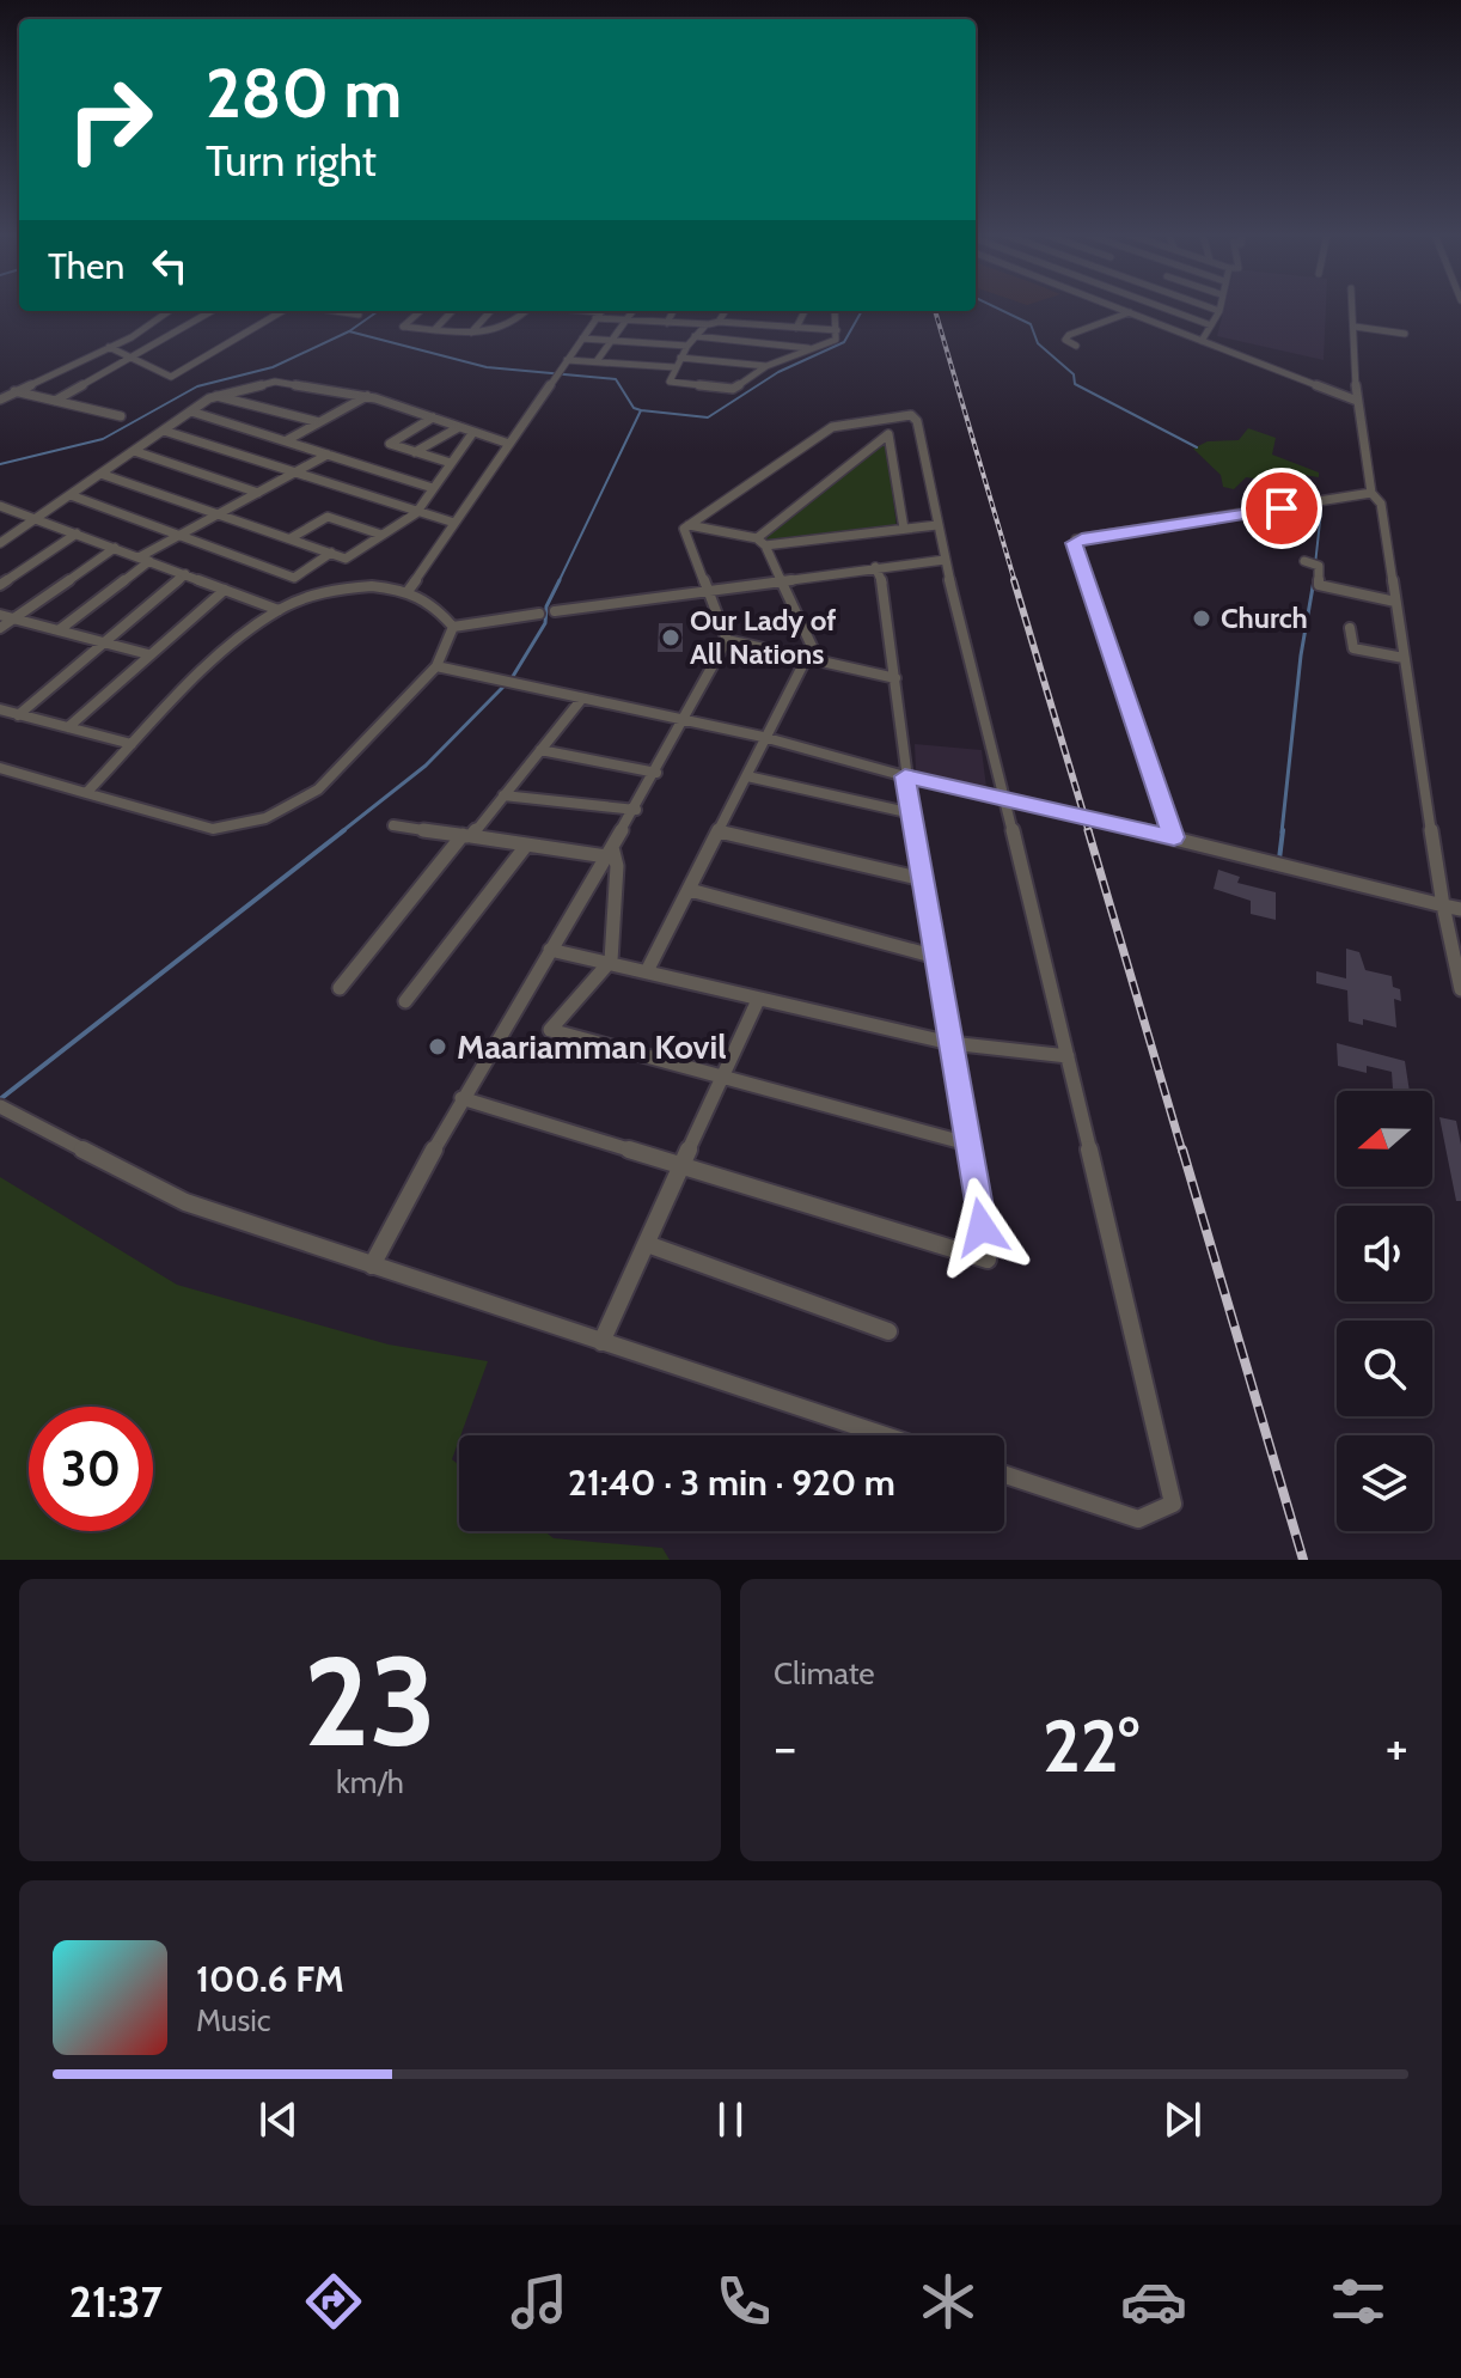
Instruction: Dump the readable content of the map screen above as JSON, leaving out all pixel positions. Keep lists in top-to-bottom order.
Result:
{
  "places": ["Church", "Our Lady of All Nations", "Maariamman Kovil"],
  "north": "left",
  "page": {
    "turn": ["280 m", "Turn right"],
    "then": "Then",
    "limit": "30",
    "trip": "21:40 · 3 min · 920 m",
    "tile": [
      ["23", "km/h"],
      "Climate"
    ],
    "heat": ["−", "22°", "+"],
    "song": ["100.6 FM", "Music"],
    "tabs": "21:37"
  }
}
